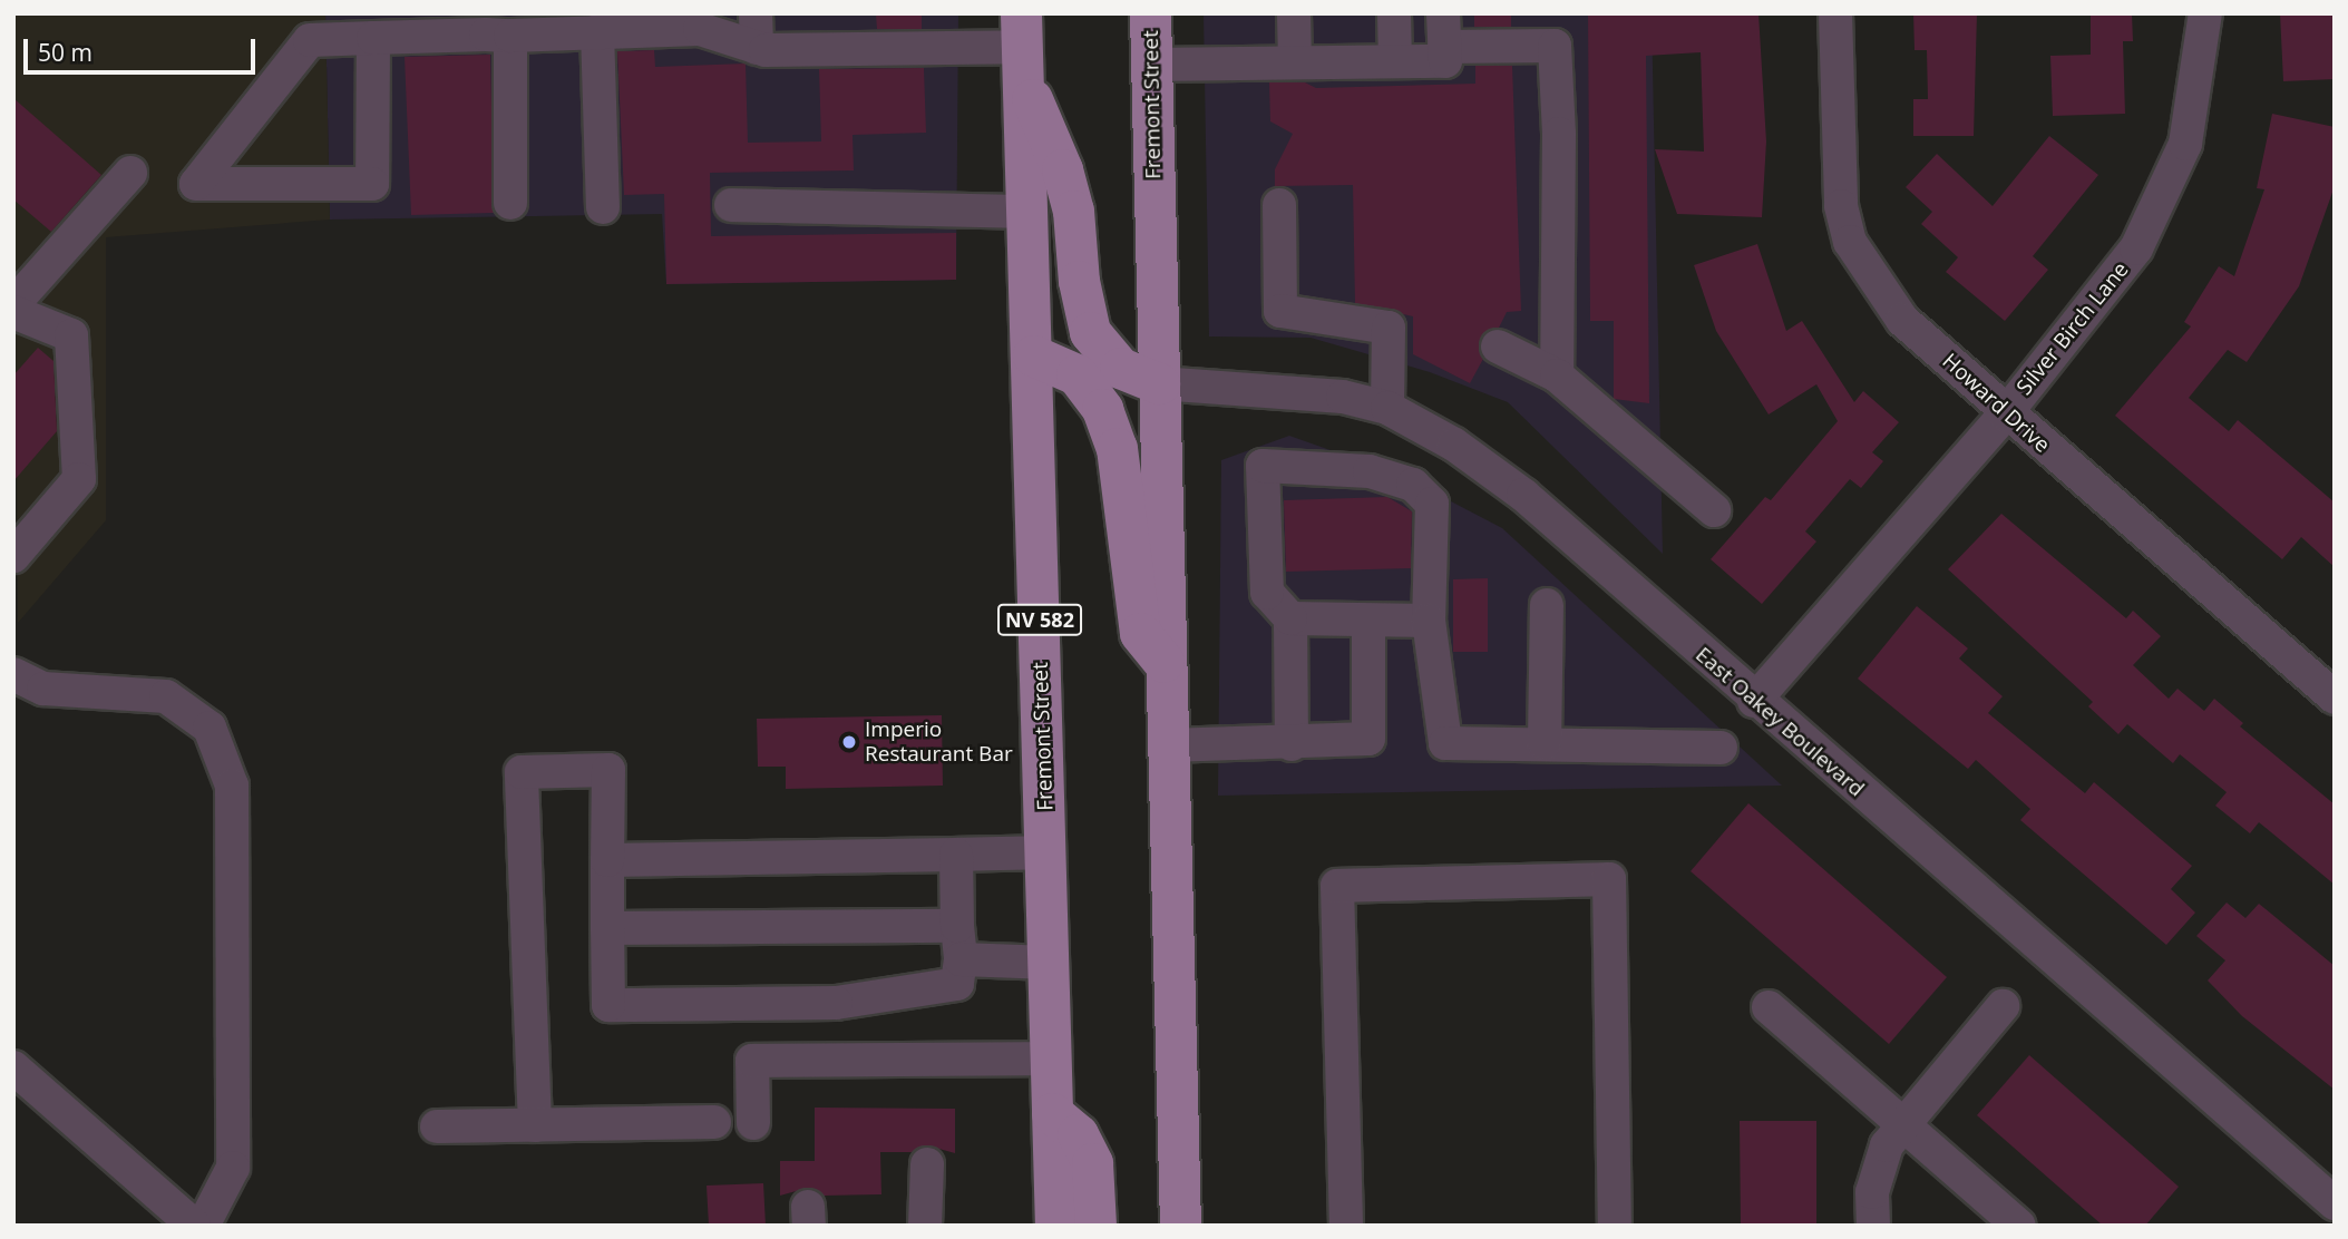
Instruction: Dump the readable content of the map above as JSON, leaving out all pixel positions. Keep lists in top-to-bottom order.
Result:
{
  "streets": {
    "main road": ["Fremont Street", "NV 582"],
    "street": ["Silver Birch Lane", "Howard Drive", "East Oakey Boulevard"]
  },
  "crossings": [
    ["Fremont Street", "East Oakey Boulevard"],
    ["Silver Birch Lane", "Howard Drive"],
    ["Silver Birch Lane", "East Oakey Boulevard"]
  ],
  "places": ["Imperio Restaurant Bar"],
  "scale_bar": "50 m"
}
